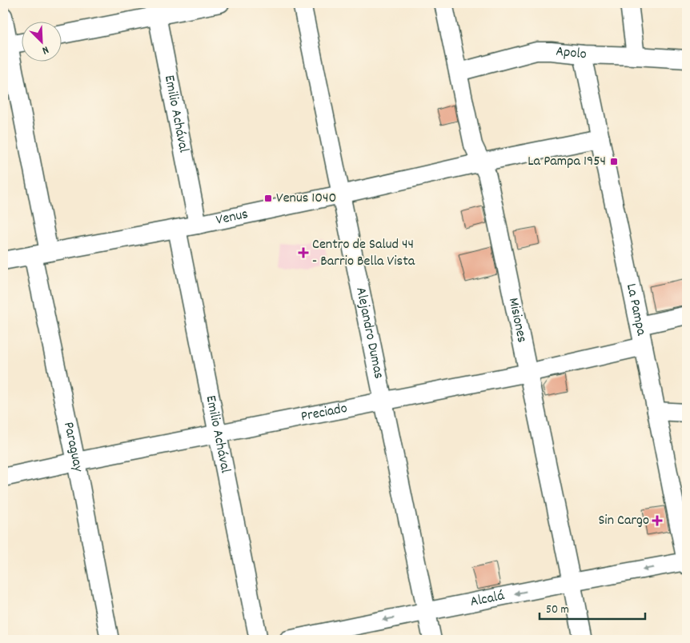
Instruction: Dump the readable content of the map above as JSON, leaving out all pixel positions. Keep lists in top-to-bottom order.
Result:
{
  "streets": {
    "street": [
      "Apolo",
      "Emilio Achával",
      "Venus",
      "La Pampa",
      "Misiones",
      "Alejandro Dumas",
      "Preciado",
      "Paraguay",
      "Alcalá"
    ]
  },
  "crossings": [
    ["Apolo", "La Pampa"],
    ["Apolo", "Misiones"],
    ["Emilio Achával", "Venus"],
    ["Emilio Achával", "Preciado"],
    ["Venus", "La Pampa"],
    ["Venus", "Misiones"],
    ["Venus", "Alejandro Dumas"],
    ["Venus", "Paraguay"],
    ["La Pampa", "Preciado"],
    ["La Pampa", "Alcalá"],
    ["Misiones", "Preciado"],
    ["Misiones", "Alcalá"],
    ["Alejandro Dumas", "Preciado"],
    ["Alejandro Dumas", "Alcalá"],
    ["Preciado", "Paraguay"]
  ],
  "one_way": ["Alcalá"],
  "places": {
    "transit": ["La Pampa 1954", "Venus 1040"],
    "health": ["Centro de Salud 44 - Barrio Bella Vista", "Sin Cargo"]
  },
  "scale_bar": "50 m",
  "north": "bottom right"
}
